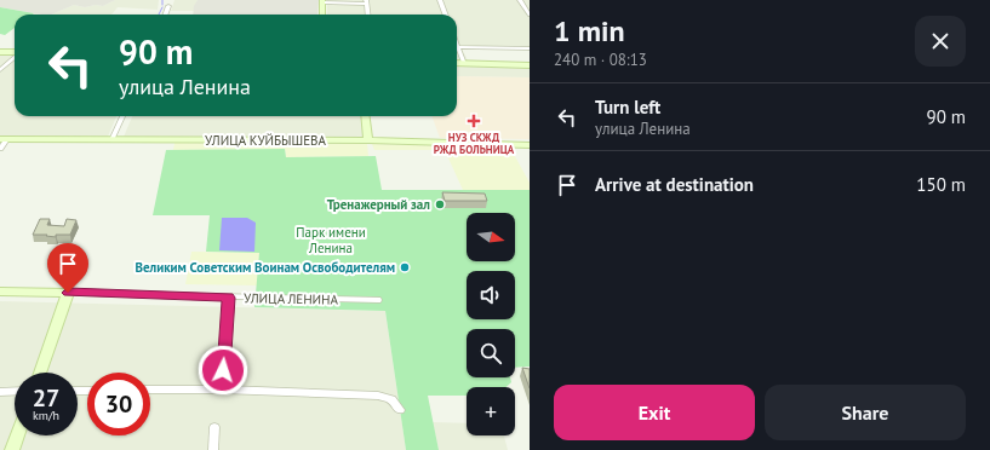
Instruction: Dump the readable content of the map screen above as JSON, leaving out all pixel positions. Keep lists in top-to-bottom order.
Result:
{
  "streets": {
    "main road": ["УЛИЦА КУЙБЫШЕВА", "УЛИЦА ЛЕНИНА"]
  },
  "parks": ["Парк имени Ленина"],
  "places": {
    "health": ["НУЗ СКЖД РЖД БОЛЬНИЦА"],
    "other": ["Тренажерный зал", "Великим Советским Воинам Освободителям"]
  },
  "north": "right",
  "page": {
    "heading": ["1 min", "240 m · 08:13"],
    "turn": ["90 m", "улица Ленина"],
    "list": [
      {
        "name": "Turn left",
        "note": "улица Ленина",
        "value": "90 m"
      },
      {
        "name": "Arrive at destination",
        "value": "150 m"
      }
    ],
    "map_buttons": "+",
    "speed": "27 km/h",
    "limit": "30",
    "buttons": ["Exit", "Share"]
  }
}
